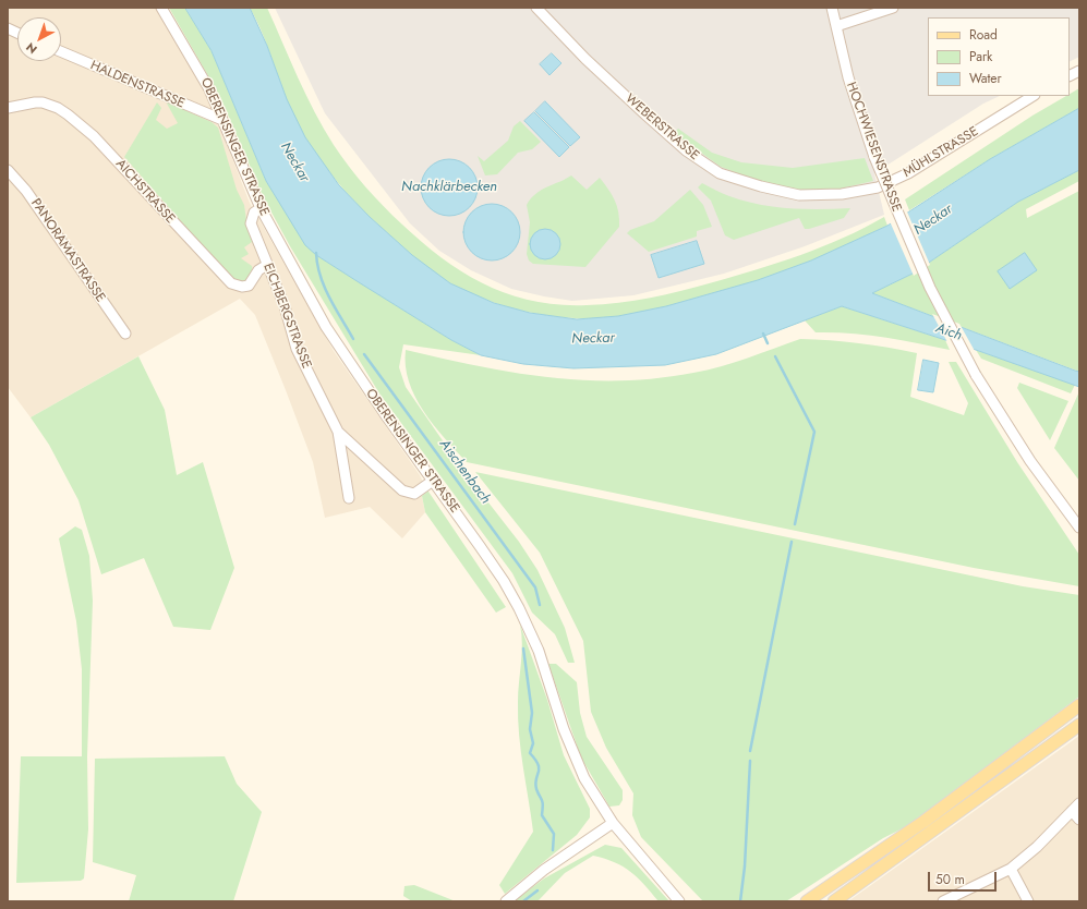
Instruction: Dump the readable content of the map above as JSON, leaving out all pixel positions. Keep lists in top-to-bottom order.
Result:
{
  "streets": {
    "street": [
      "HALDENSTRASSE",
      "WEBERSTRASSE",
      "OBERENSINGER STRASSE",
      "HOCHWIESENSTRASSE",
      "MÜHLSTRASSE",
      "AICHSTRASSE",
      "PANORAMASTRASSE",
      "EICHBERGSTRASSE"
    ]
  },
  "crossings": [
    ["HALDENSTRASSE", "OBERENSINGER STRASSE"],
    ["WEBERSTRASSE", "MÜHLSTRASSE"],
    ["OBERENSINGER STRASSE", "EICHBERGSTRASSE"],
    ["AICHSTRASSE", "EICHBERGSTRASSE"]
  ],
  "water": [
    "Neckar",
    "Nachklärbecken",
    "Aich",
    "Aischenbach"
  ],
  "legend": ["Road", "Park", "Water"],
  "scale_bar": "50 m",
  "north": "bottom left"
}
